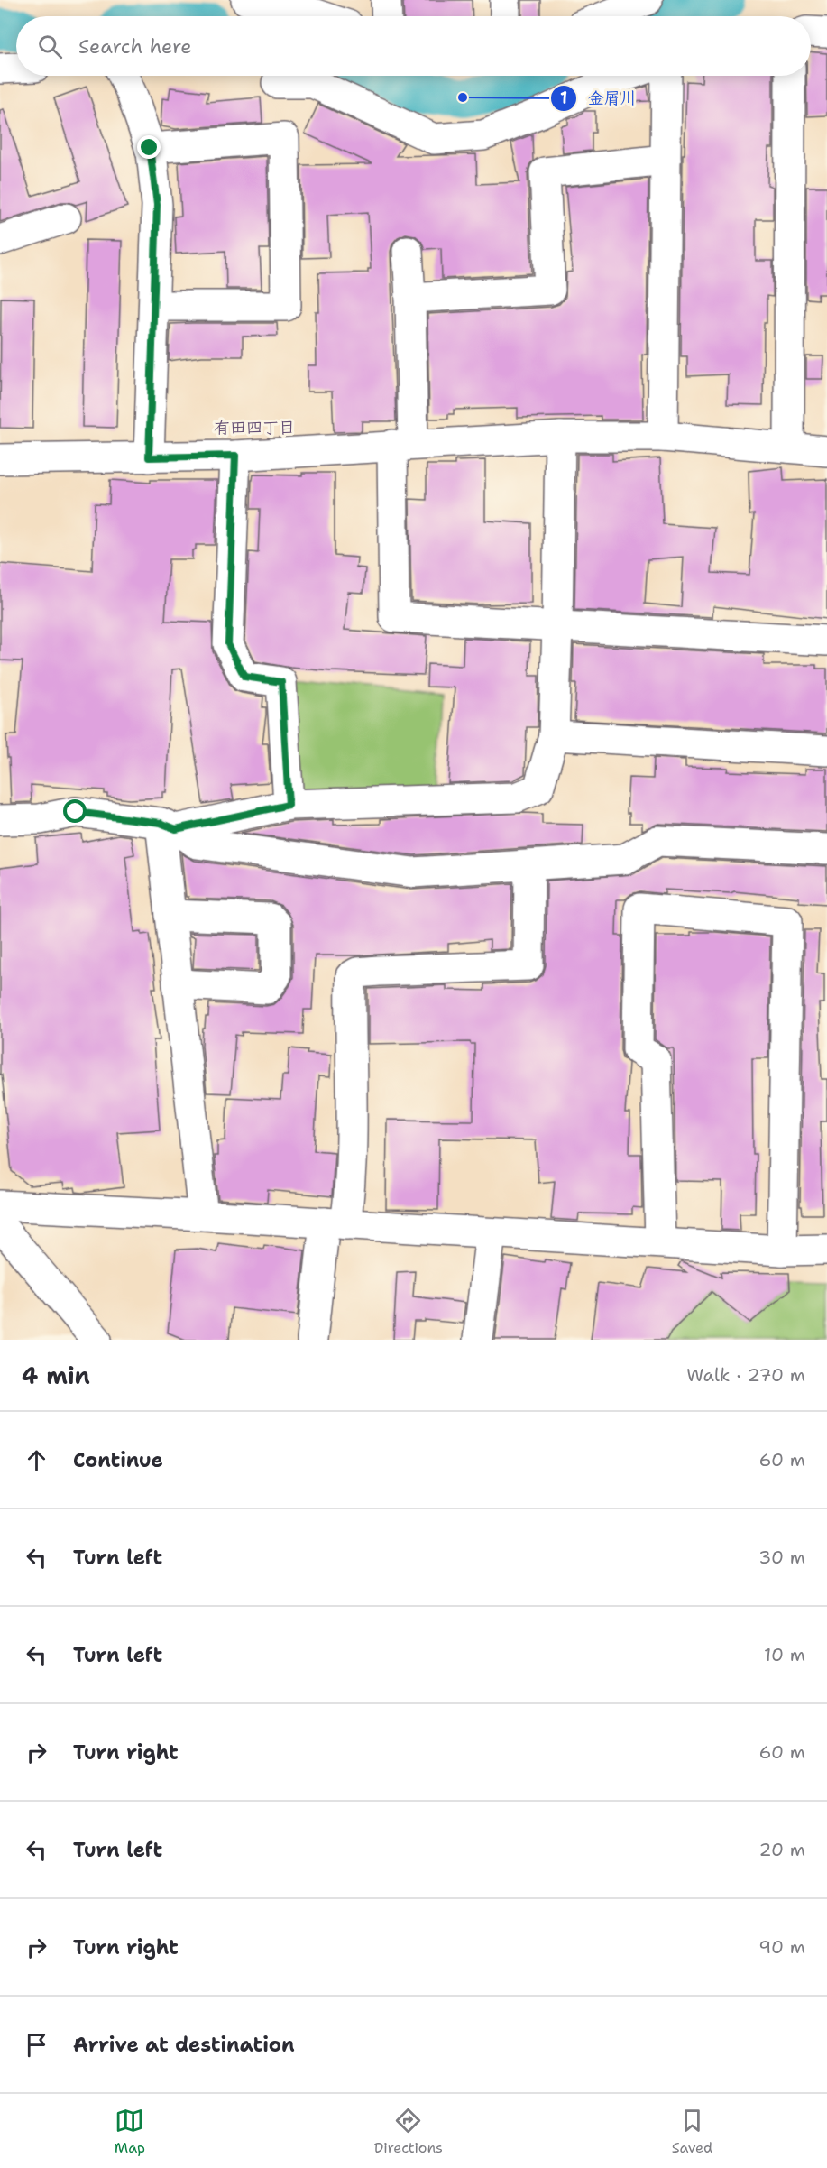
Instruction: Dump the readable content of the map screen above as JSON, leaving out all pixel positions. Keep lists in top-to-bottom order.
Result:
{
  "districts": ["有田四丁目"],
  "places": ["金屑川"],
  "page": {
    "search": "Search here",
    "heading": ["4 min", "Walk · 270 m"],
    "list": [
      ["Continue", "60 m"],
      ["Turn left", "30 m"],
      ["Turn left", "10 m"],
      ["Turn right", "60 m"],
      ["Turn left", "20 m"],
      ["Turn right", "90 m"],
      "Arrive at destination"
    ],
    "nav": ["Map", "Directions", "Saved"]
  }
}
